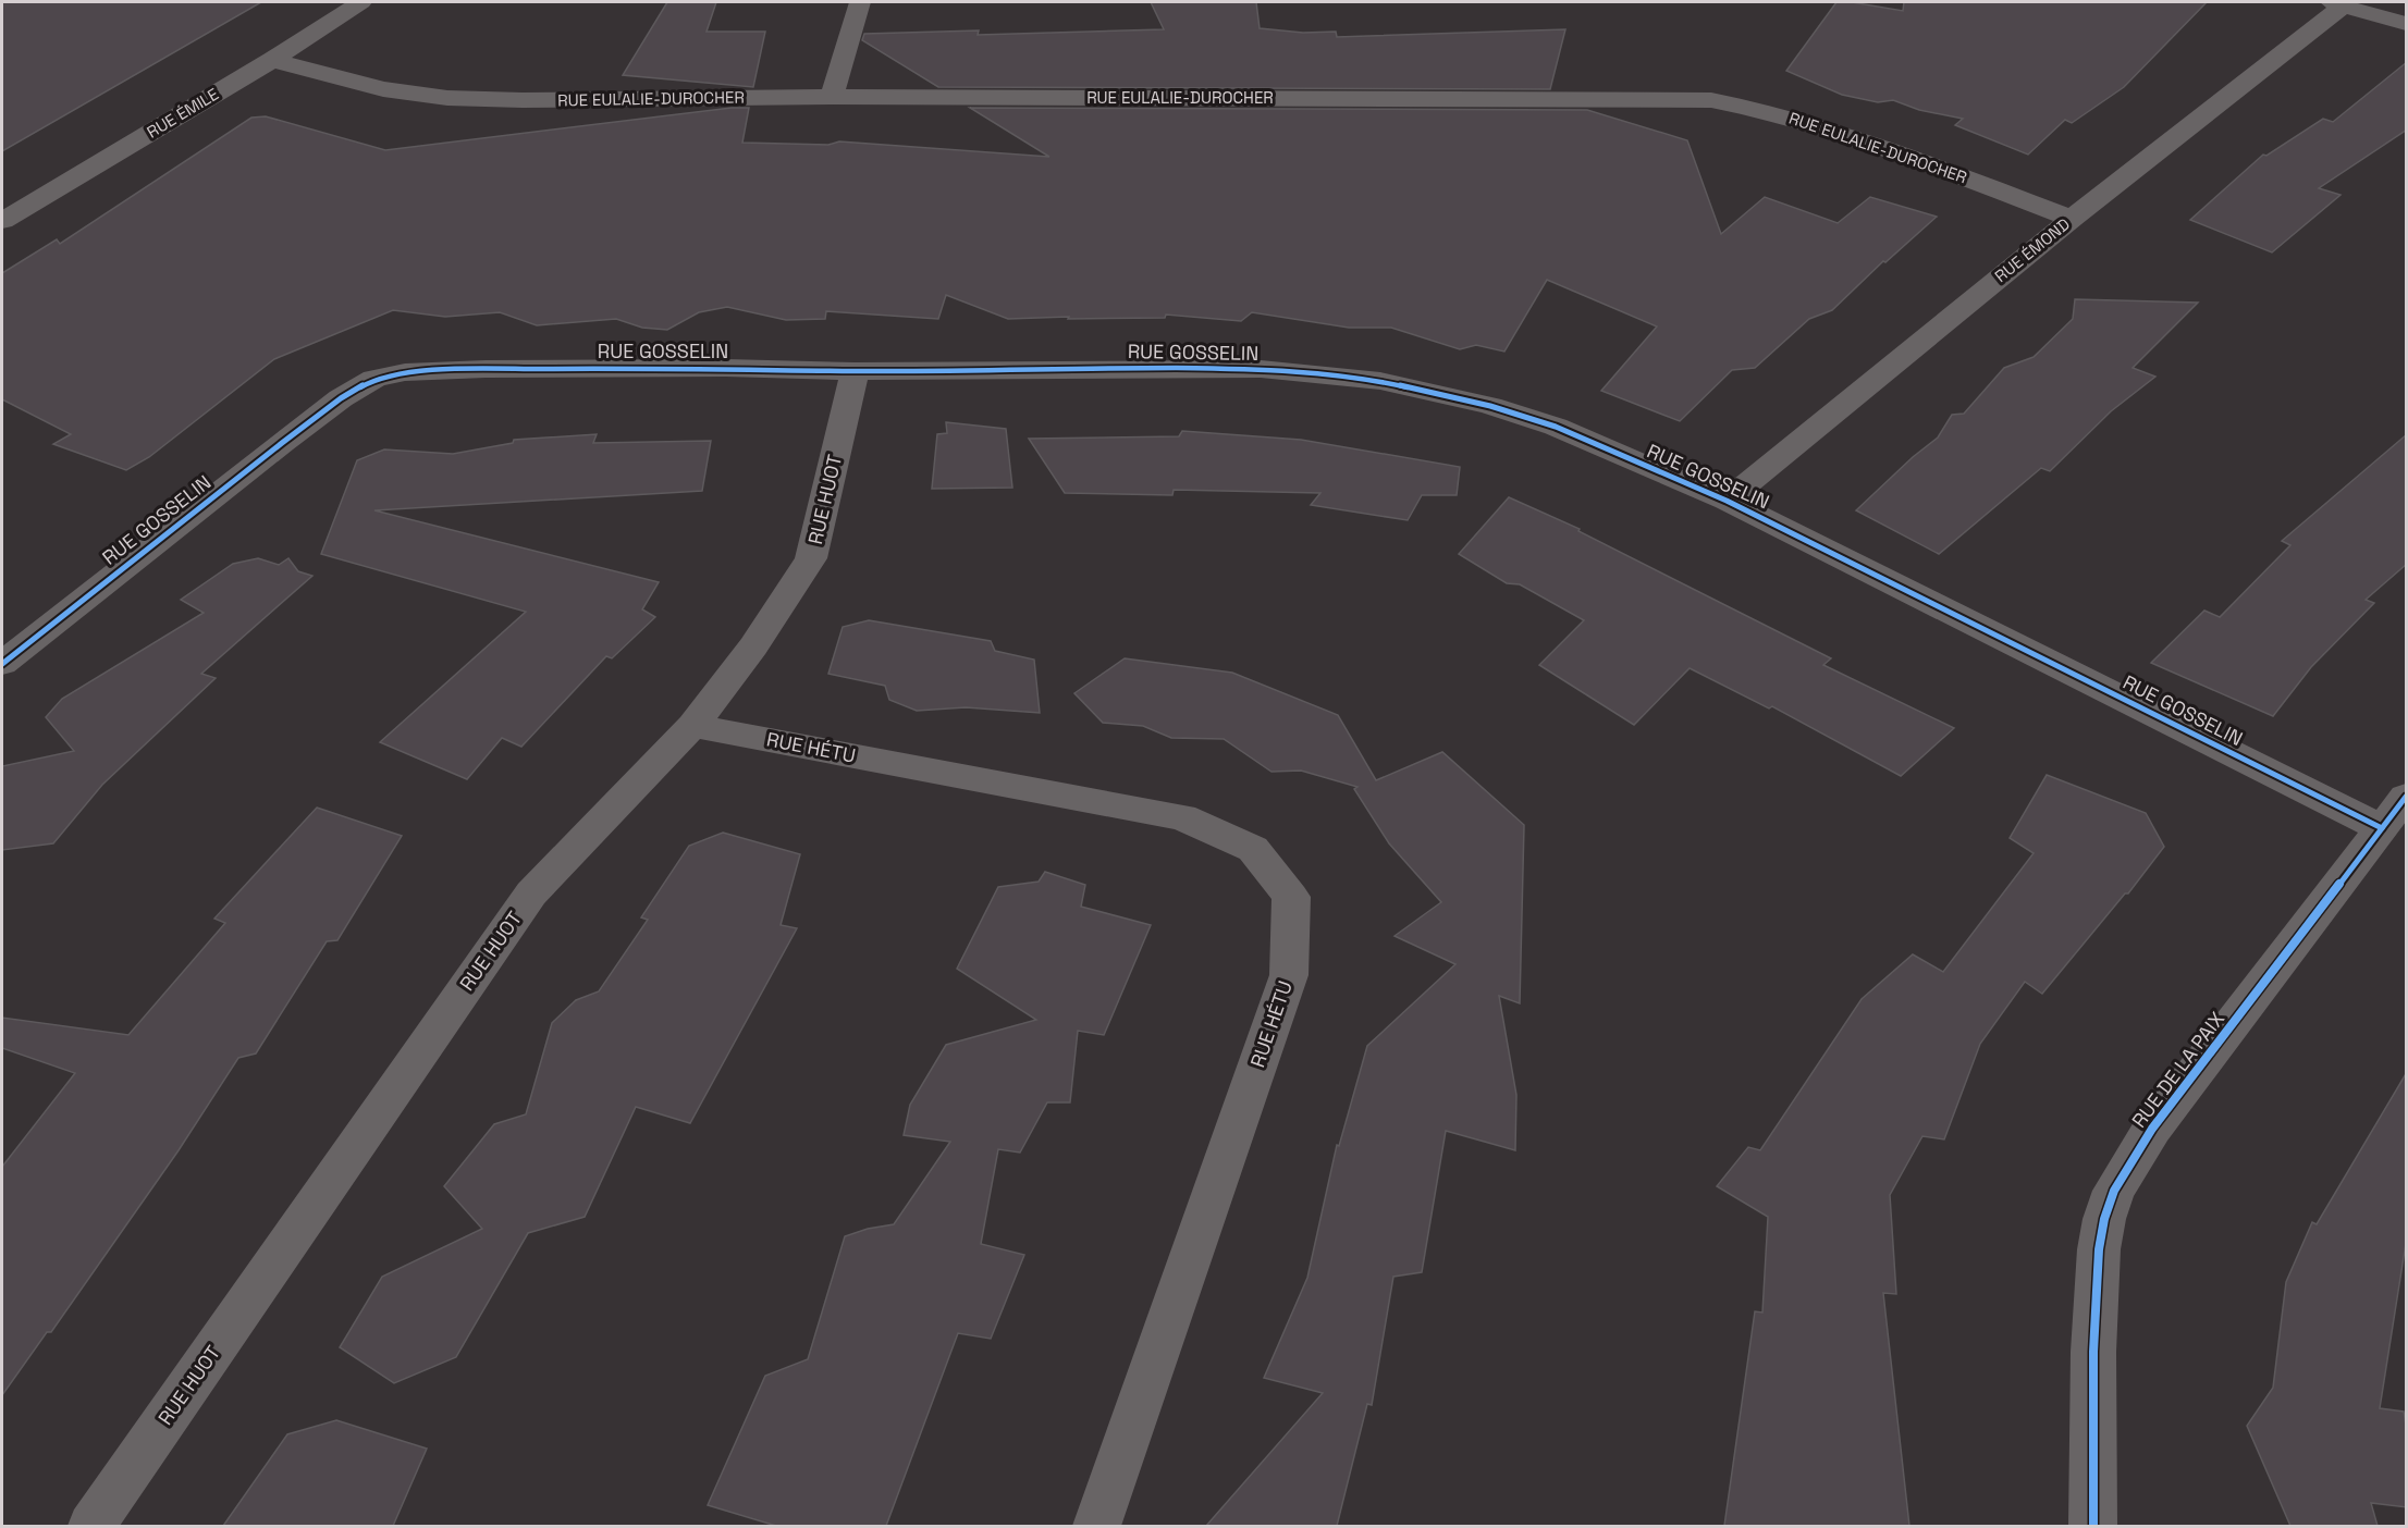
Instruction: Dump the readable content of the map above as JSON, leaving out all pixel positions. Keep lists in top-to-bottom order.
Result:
{
  "streets": {
    "street": [
      "RUE EULALIE-DUROCHER",
      "RUE ÉMILE",
      "RUE ÉMOND",
      "RUE GOSSELIN",
      "RUE HUOT",
      "RUE HÉTU",
      "RUE DE LA PAIX"
    ]
  },
  "crossings": [
    ["RUE EULALIE-DUROCHER", "RUE ÉMILE"],
    ["RUE EULALIE-DUROCHER", "RUE ÉMOND"],
    ["RUE ÉMOND", "RUE GOSSELIN"],
    ["RUE GOSSELIN", "RUE HUOT"],
    ["RUE GOSSELIN", "RUE DE LA PAIX"],
    ["RUE HUOT", "RUE HÉTU"]
  ]
}
